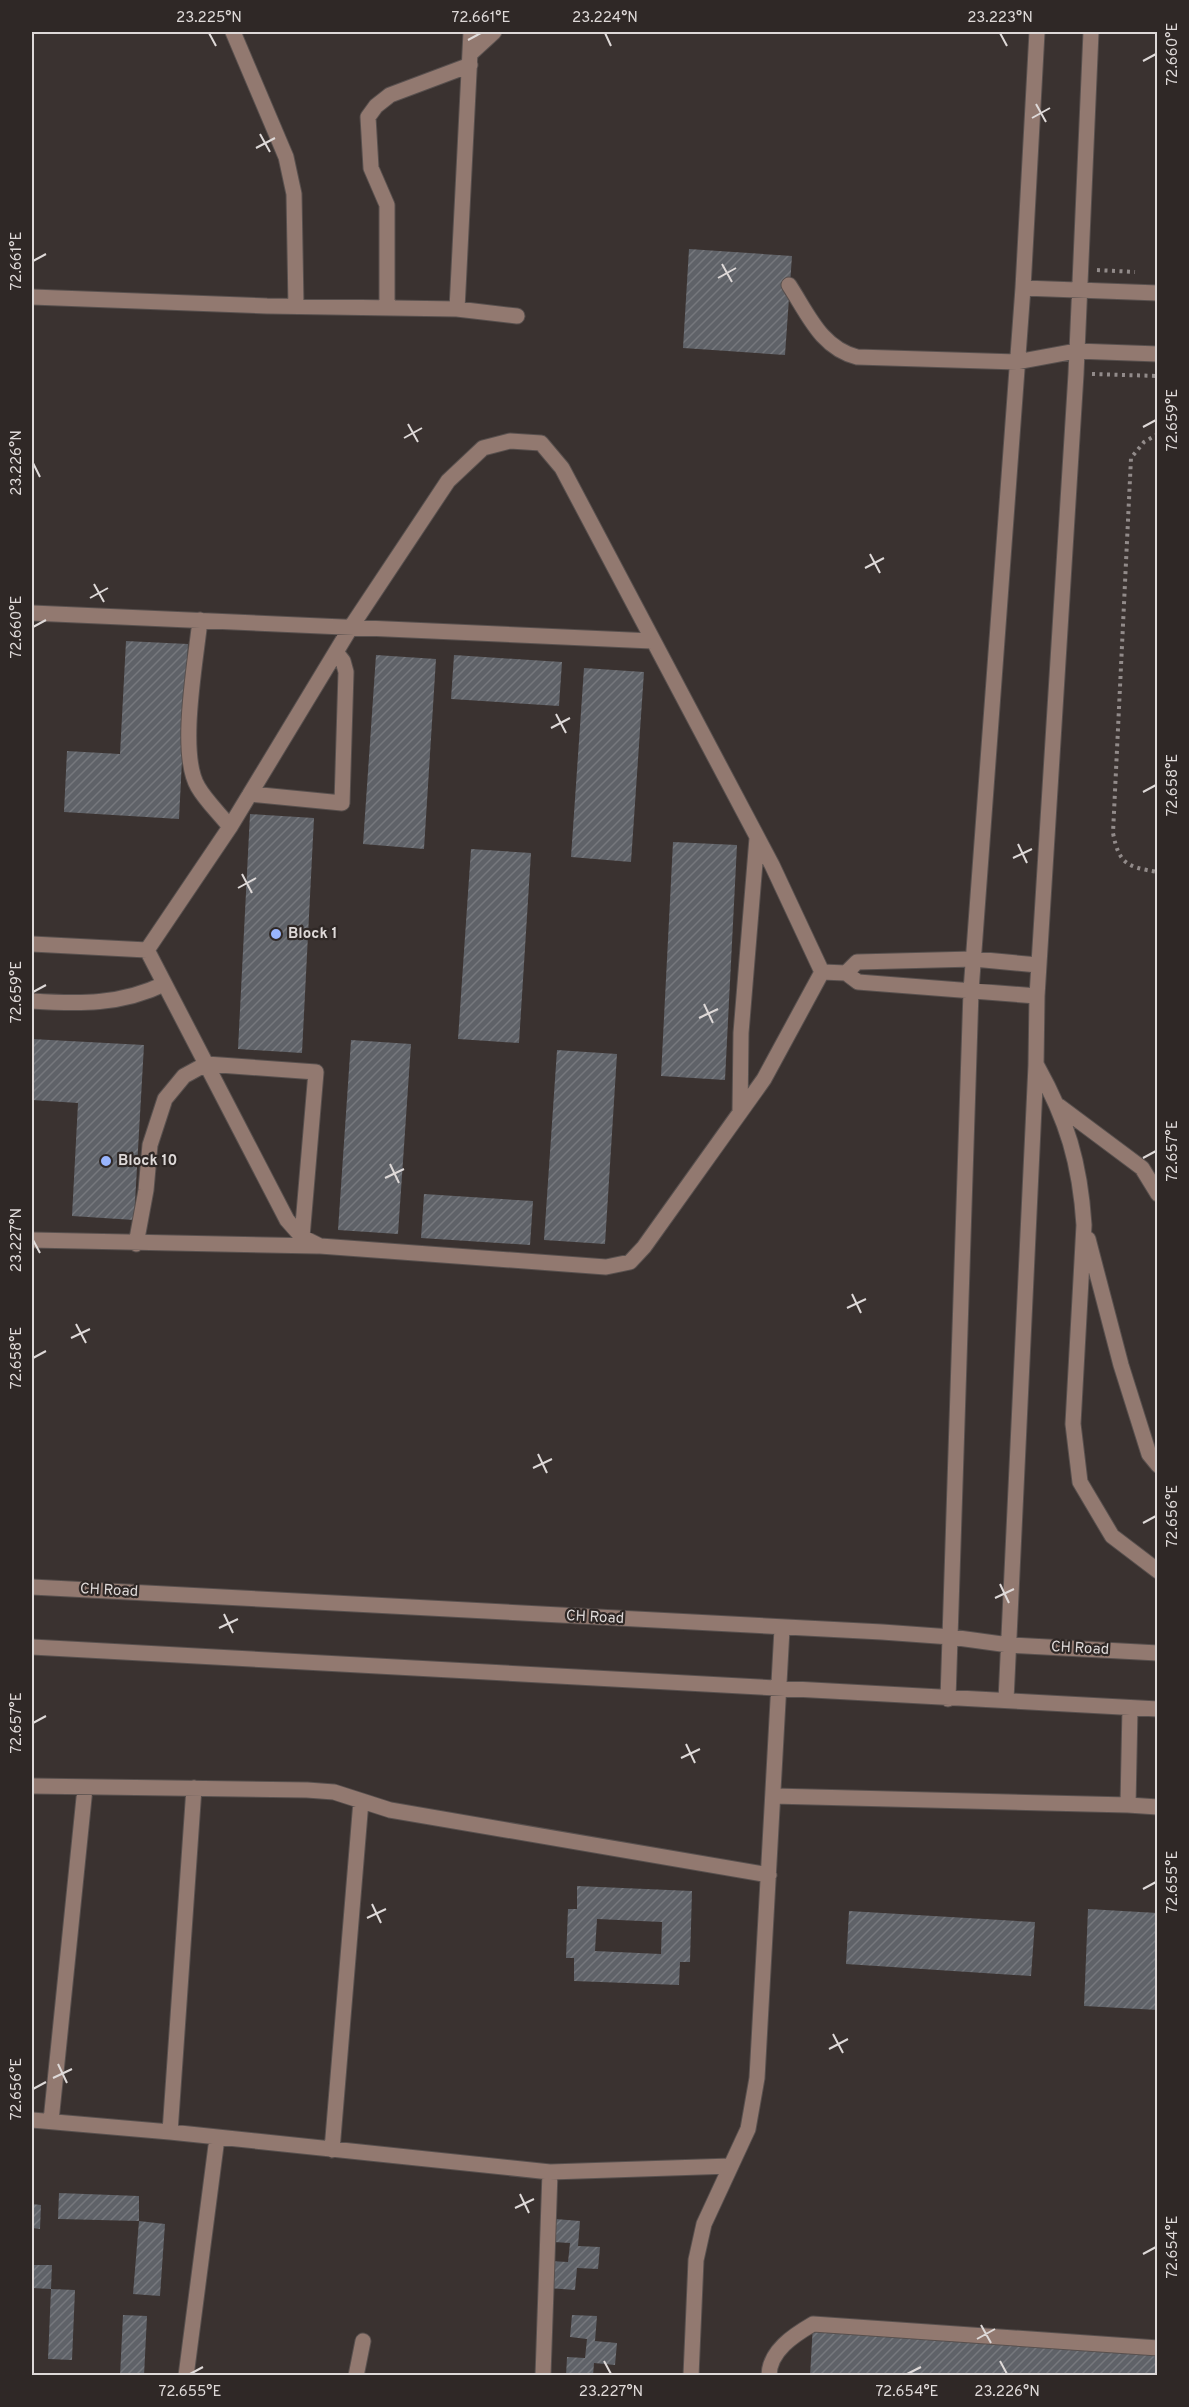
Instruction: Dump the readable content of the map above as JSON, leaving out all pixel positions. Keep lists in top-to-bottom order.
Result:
{
  "streets": {
    "street": ["CH Road"]
  },
  "places": ["Block 1", "Block 10"],
  "coordinates": [
    "23.225°N",
    "72.661°E",
    "23.224°N",
    "23.223°N",
    "72.660°E",
    "72.659°E",
    "23.226°N",
    "72.658°E",
    "72.657°E",
    "23.227°N",
    "72.656°E",
    "72.655°E",
    "72.654°E"
  ]
}
